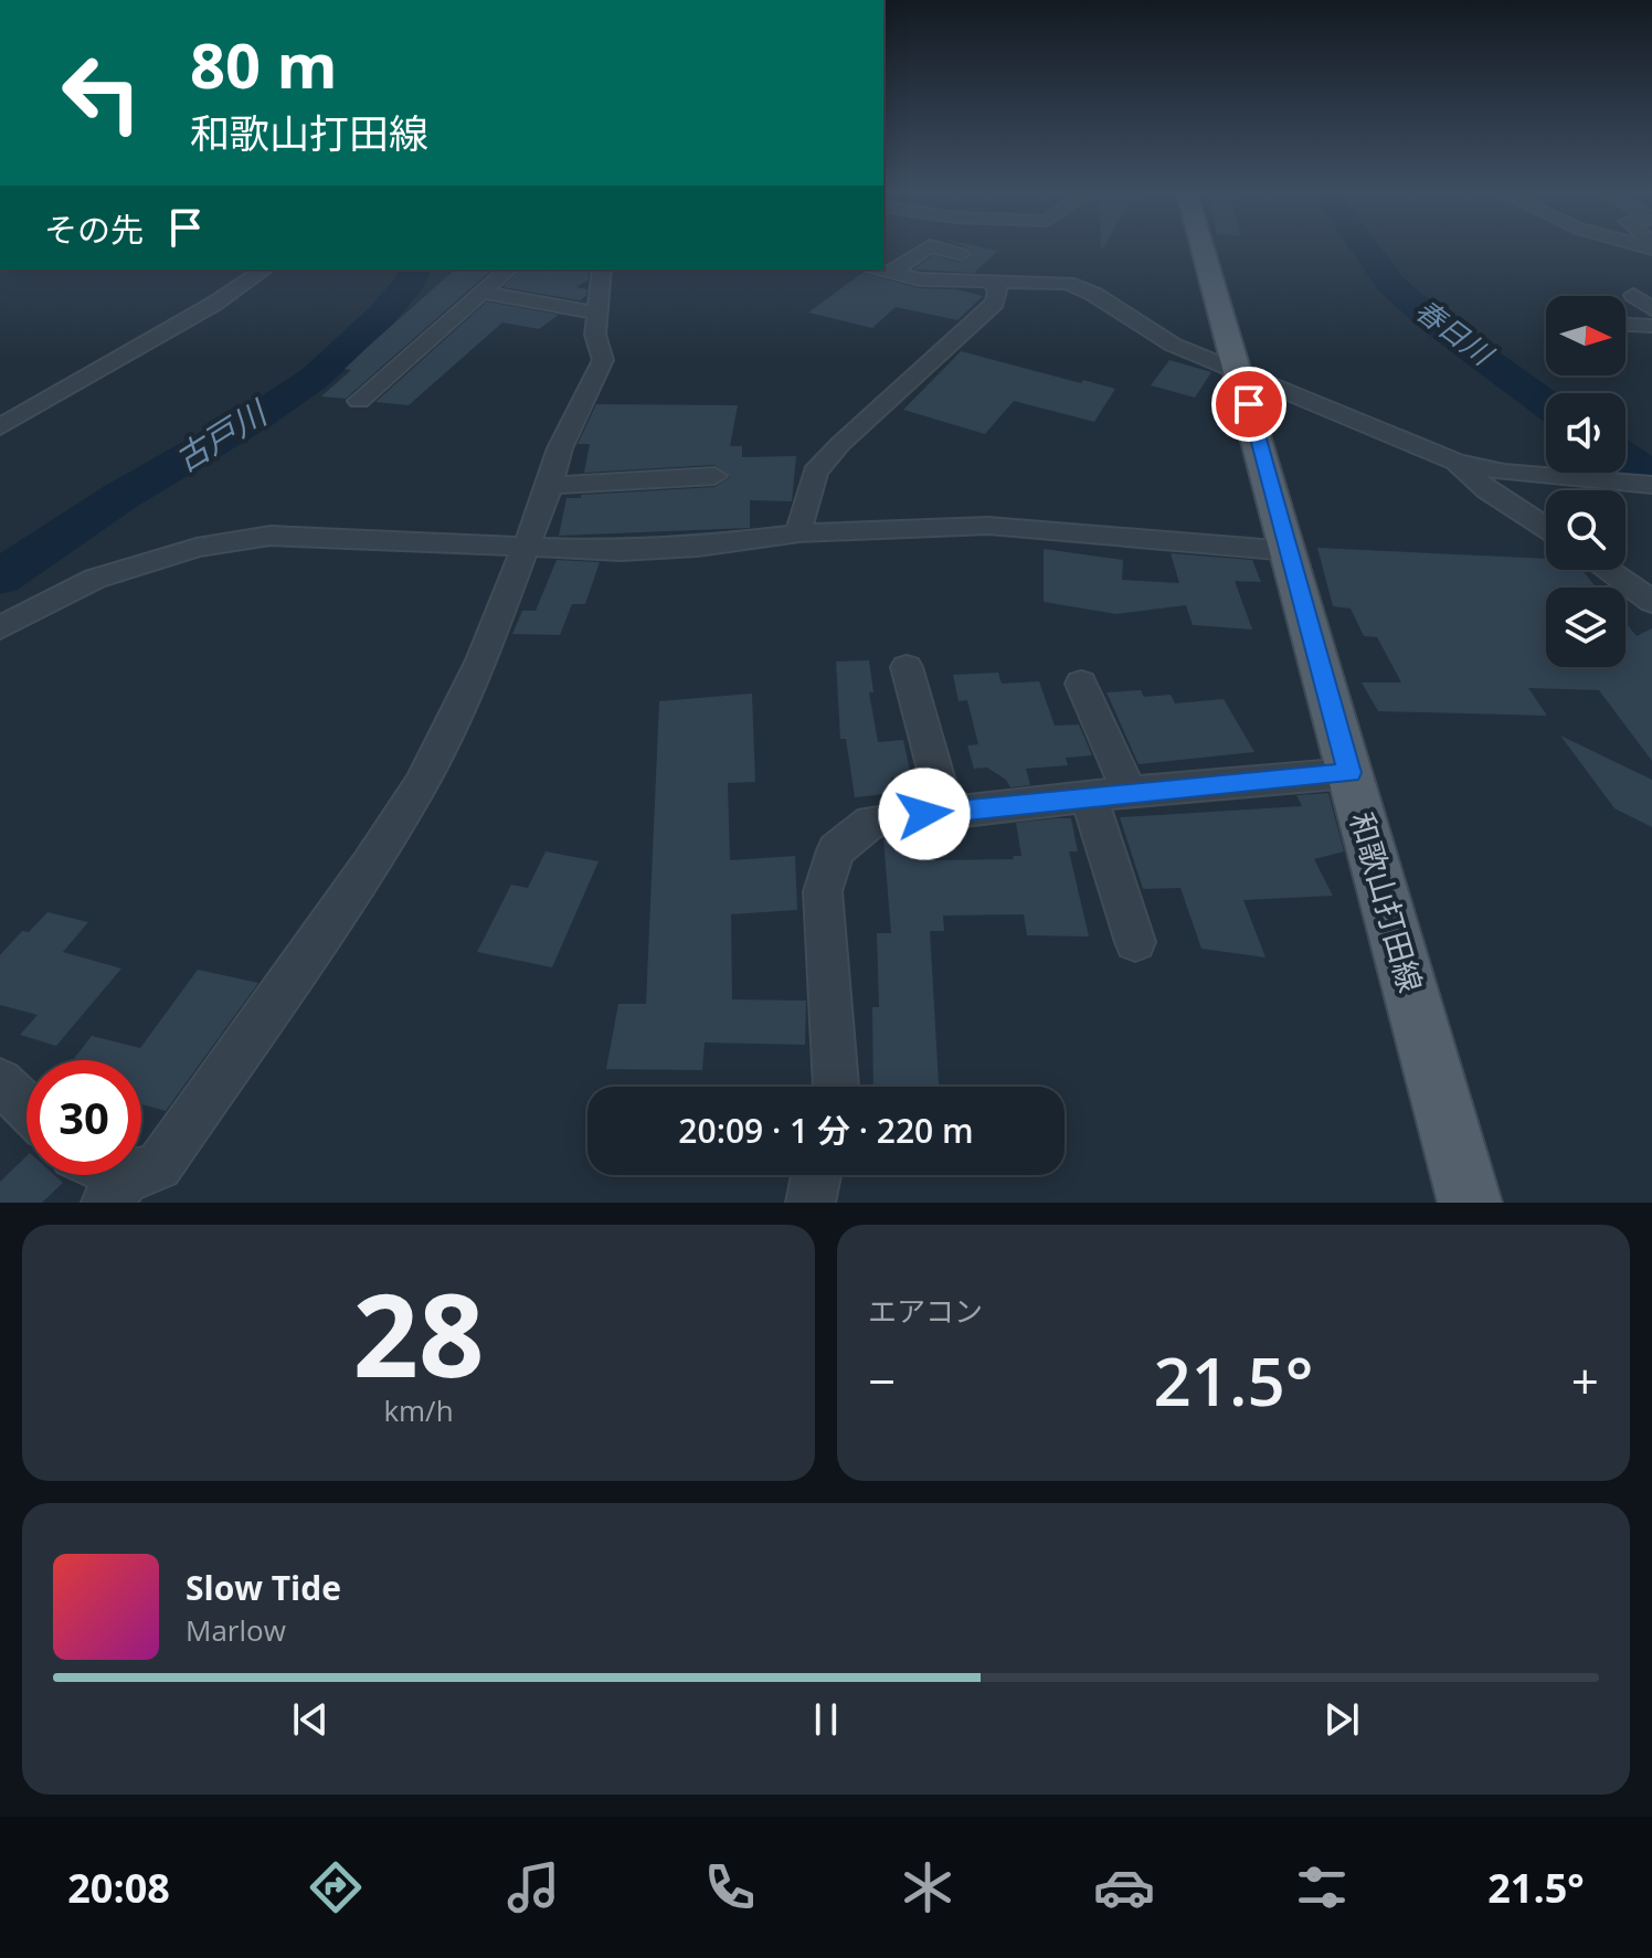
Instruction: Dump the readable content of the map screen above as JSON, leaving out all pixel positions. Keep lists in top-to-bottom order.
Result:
{
  "streets": {
    "main road": ["和歌山打田線"]
  },
  "water": ["春日川", "古戸川"],
  "north": "right",
  "page": {
    "turn": ["80 m", "和歌山打田線"],
    "then": "その先",
    "limit": "30",
    "trip": "20:09 · 1 分 · 220 m",
    "tile": [
      ["28", "km/h"],
      "エアコン"
    ],
    "heat": ["−", "21.5°", "+"],
    "song": ["Slow Tide", "Marlow"],
    "tabs": ["20:08", "21.5°"]
  }
}
